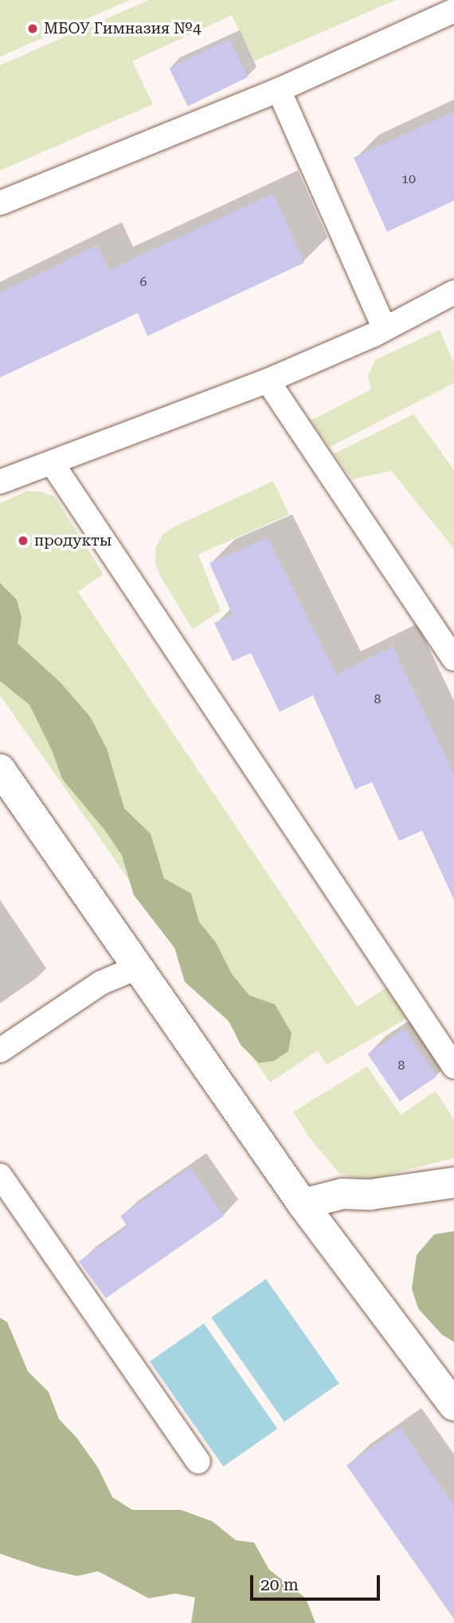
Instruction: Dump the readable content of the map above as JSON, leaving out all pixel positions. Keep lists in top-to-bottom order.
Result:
{
  "places": ["МБОУ Гимназия №4", "продукты"],
  "house_numbers": [
    "10",
    "6",
    "8",
    "8"
  ],
  "scale_bar": "20 m"
}
